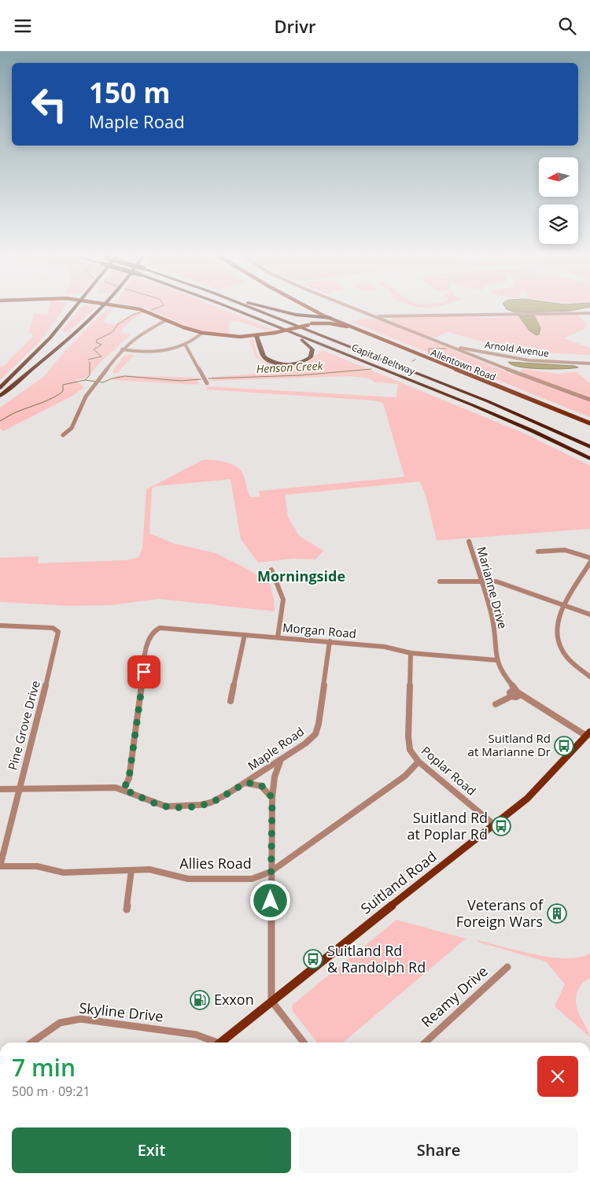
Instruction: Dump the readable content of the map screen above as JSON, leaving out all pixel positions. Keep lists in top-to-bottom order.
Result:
{
  "streets": {
    "highway": ["Capital Beltway"],
    "main road": ["Allentown Road", "Suitland Road"],
    "street": [
      "Arnold Avenue",
      "Marianne Drive",
      "Morgan Road",
      "Pine Grove Drive",
      "Maple Road",
      "Poplar Road",
      "Allies Road",
      "Reamy Drive",
      "Skyline Drive"
    ]
  },
  "crossings": [
    ["Marianne Drive", "Morgan Road"],
    ["Marianne Drive", "Suitland Road"],
    ["Morgan Road", "Maple Road"],
    ["Morgan Road", "Poplar Road"],
    ["Pine Grove Drive", "Maple Road"],
    ["Pine Grove Drive", "Allies Road"],
    ["Poplar Road", "Allies Road"],
    ["Poplar Road", "Suitland Road"]
  ],
  "districts": ["Morningside"],
  "water": ["Henson Creek"],
  "places": {
    "bus stop": ["Suitland Rd at Marianne Dr", "Suitland Rd at Poplar Rd", "Suitland Rd & Randolph Rd"],
    "building": ["Veterans of Foreign Wars"],
    "fuel station": ["Exxon"]
  },
  "north": "left",
  "page": {
    "header": "Drivr",
    "turn": ["150 m", "Maple Road"],
    "heading": ["7 min", "500 m · 09:21"],
    "buttons": ["Exit", "Share"]
  }
}
